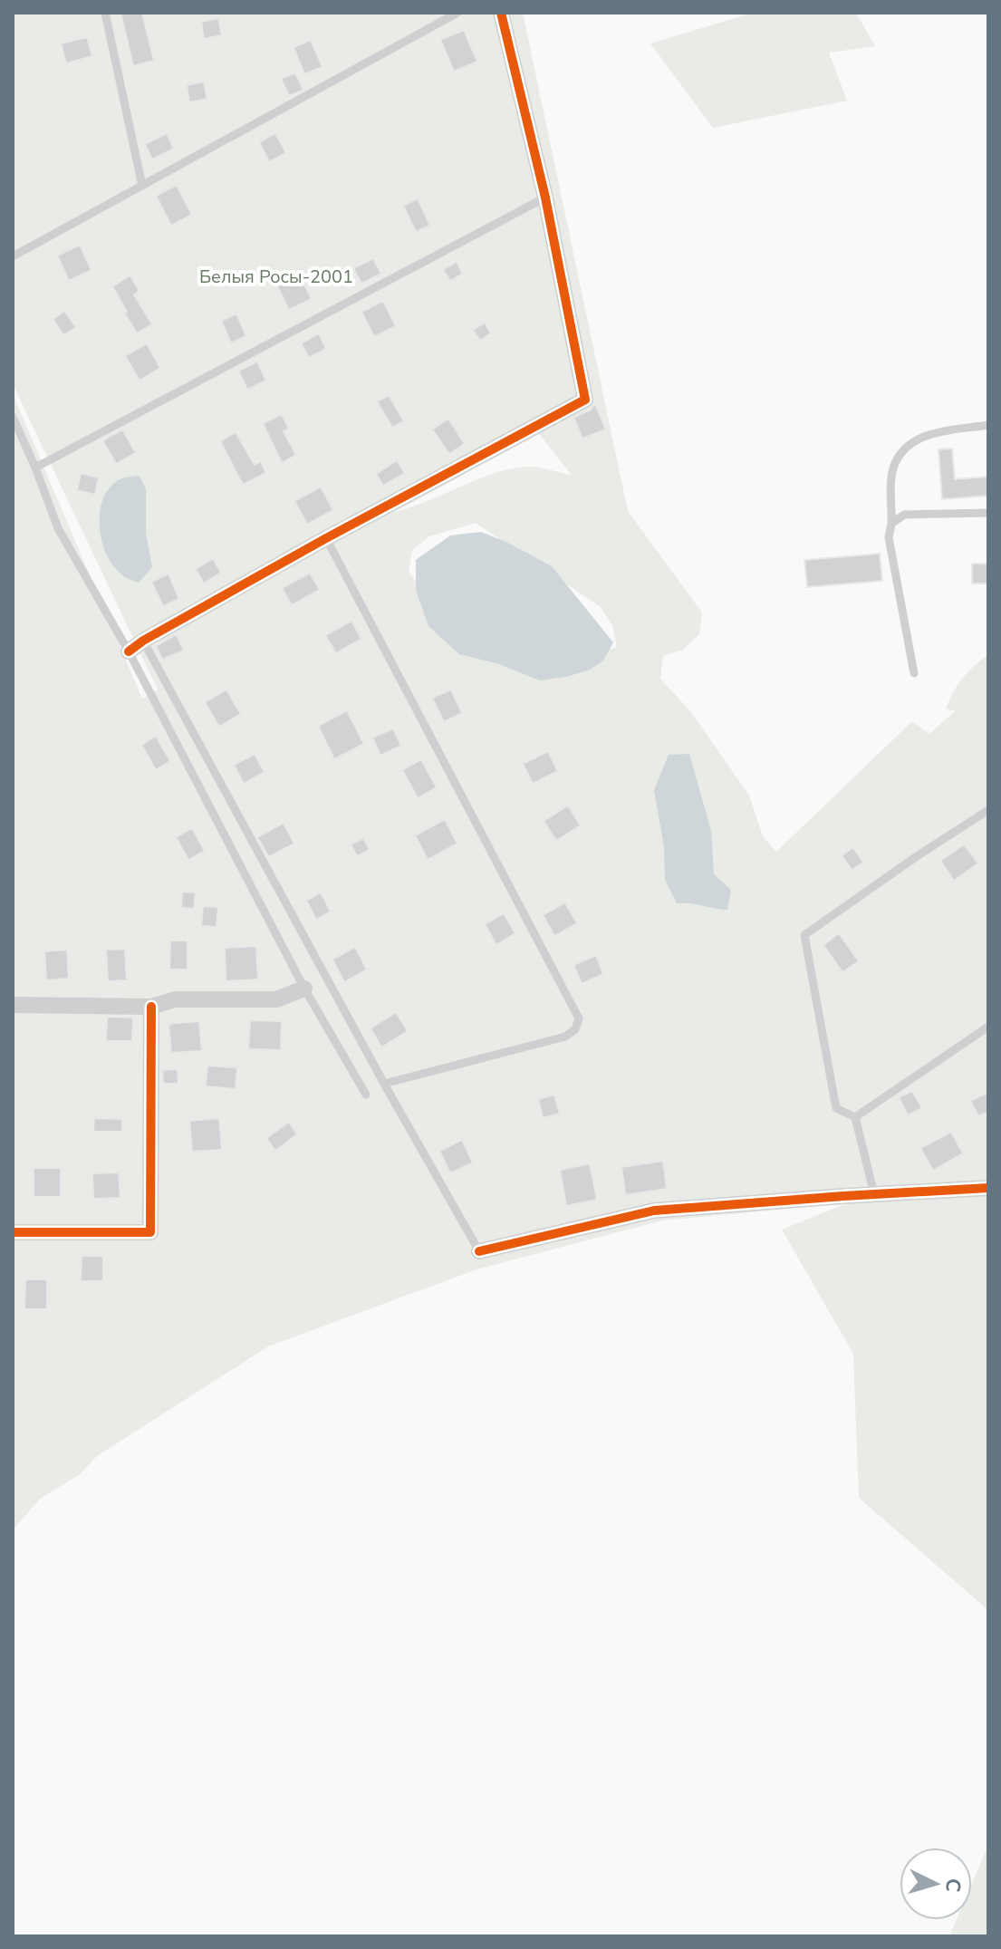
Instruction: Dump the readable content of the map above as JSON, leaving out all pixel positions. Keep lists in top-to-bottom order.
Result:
{
  "parks": ["Белыя Росы-2001"],
  "north": "right"
}
